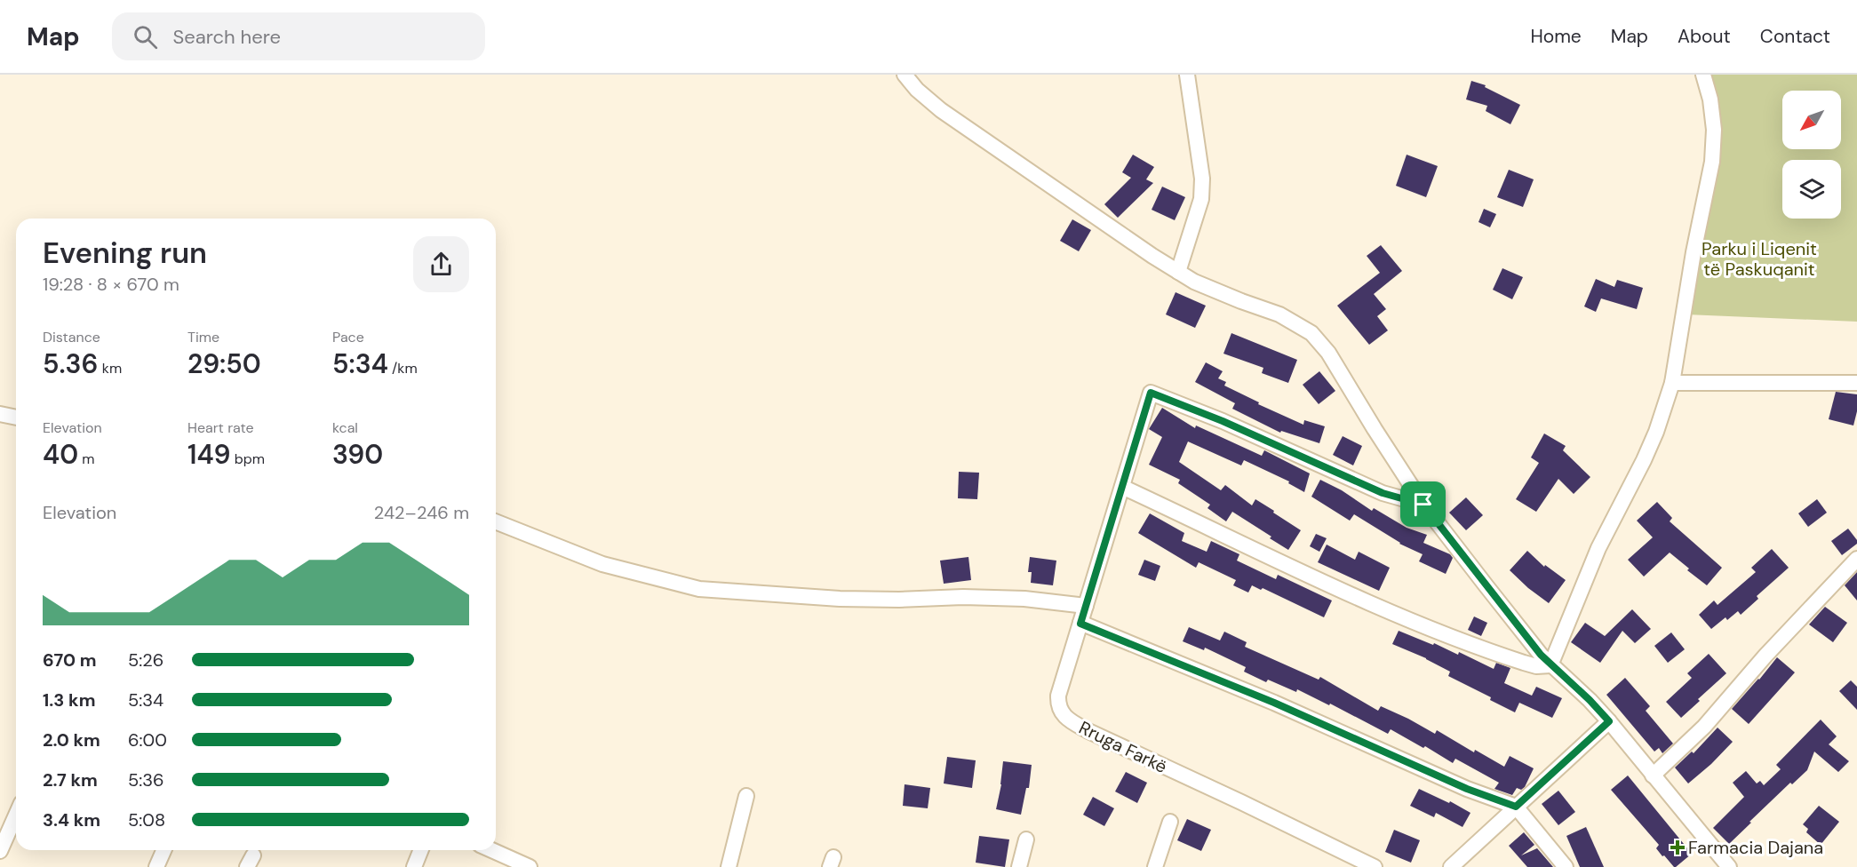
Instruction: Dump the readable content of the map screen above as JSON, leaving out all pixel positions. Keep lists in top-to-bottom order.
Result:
{
  "streets": {
    "street": ["Rruga Farkë"]
  },
  "parks": ["Parku i Liqenit të Paskuqanit"],
  "places": {
    "health": ["Farmacia Dajana"]
  },
  "north": "bottom left",
  "page": {
    "header": "Map",
    "search": "Search here",
    "nav": [
      "Home",
      "Map",
      "About",
      "Contact"
    ],
    "heading": ["Evening run", "19:28 · 8 × 670 m"],
    "stats": [
      ["Distance", "5.36 km"],
      ["Time", "29:50"],
      ["Pace", "5:34 /km"],
      ["Elevation", "40 m"],
      ["Heart rate", "149 bpm"],
      ["kcal", "390"]
    ],
    "chart": ["Elevation", "242–246 m"],
    "list": [
      {
        "name": "670 m",
        "note": "5:26"
      },
      {
        "name": "1.3 km",
        "note": "5:34"
      },
      {
        "name": "2.0 km",
        "note": "6:00"
      },
      {
        "name": "2.7 km",
        "note": "5:36"
      },
      {
        "name": "3.4 km",
        "note": "5:08"
      }
    ]
  }
}
